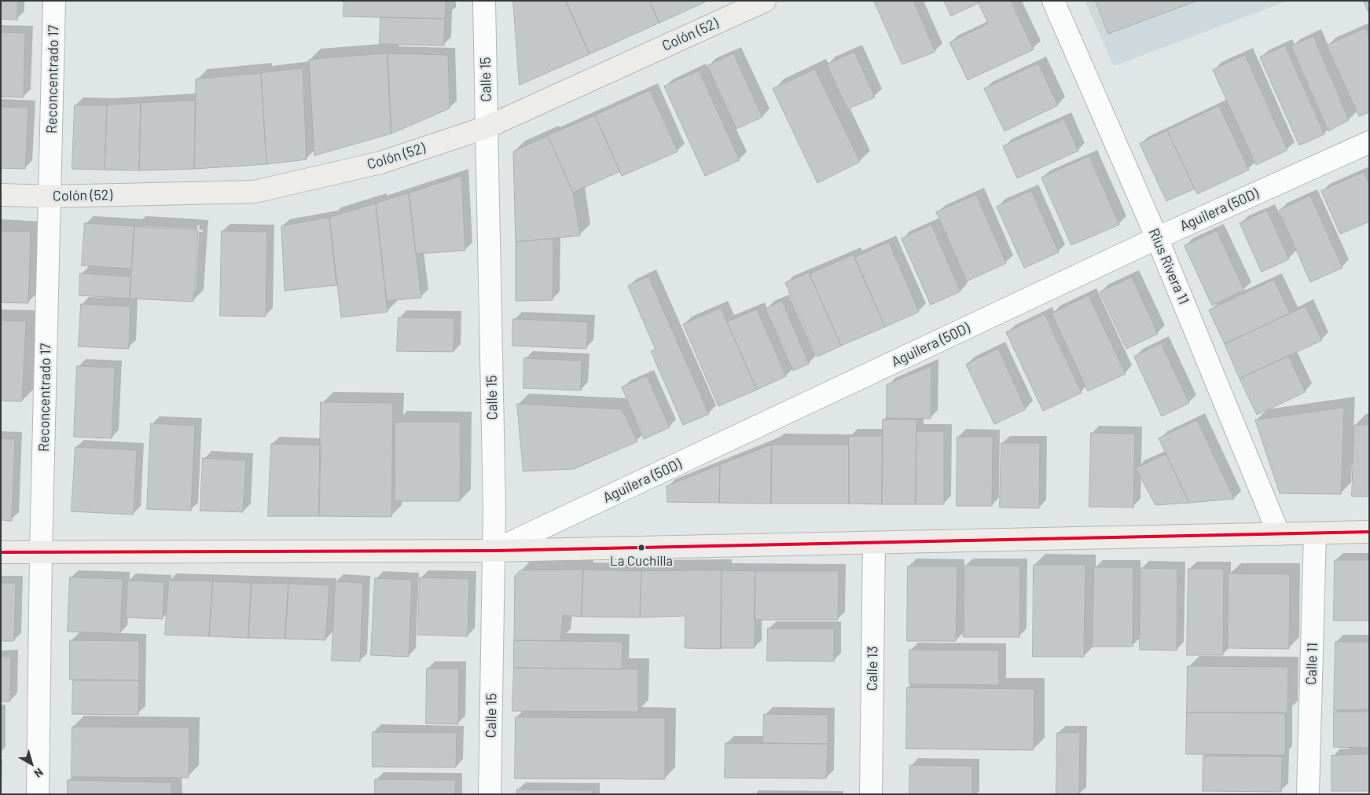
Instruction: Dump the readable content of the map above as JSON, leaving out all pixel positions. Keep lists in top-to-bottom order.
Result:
{
  "streets": {
    "main road": ["Colón (52)"],
    "street": [
      "Reconcentrado 17",
      "Calle 15",
      "Aguilera (50D)",
      "Rius Rivera 11",
      "Calle 11",
      "Calle 13"
    ]
  },
  "crossings": [
    ["Colón (52)", "Reconcentrado 17"],
    ["Colón (52)", "Calle 15"],
    ["Calle 15", "Aguilera (50D)"],
    ["Aguilera (50D)", "Rius Rivera 11"]
  ],
  "places": ["La Cuchilla"],
  "north": "bottom right"
}
